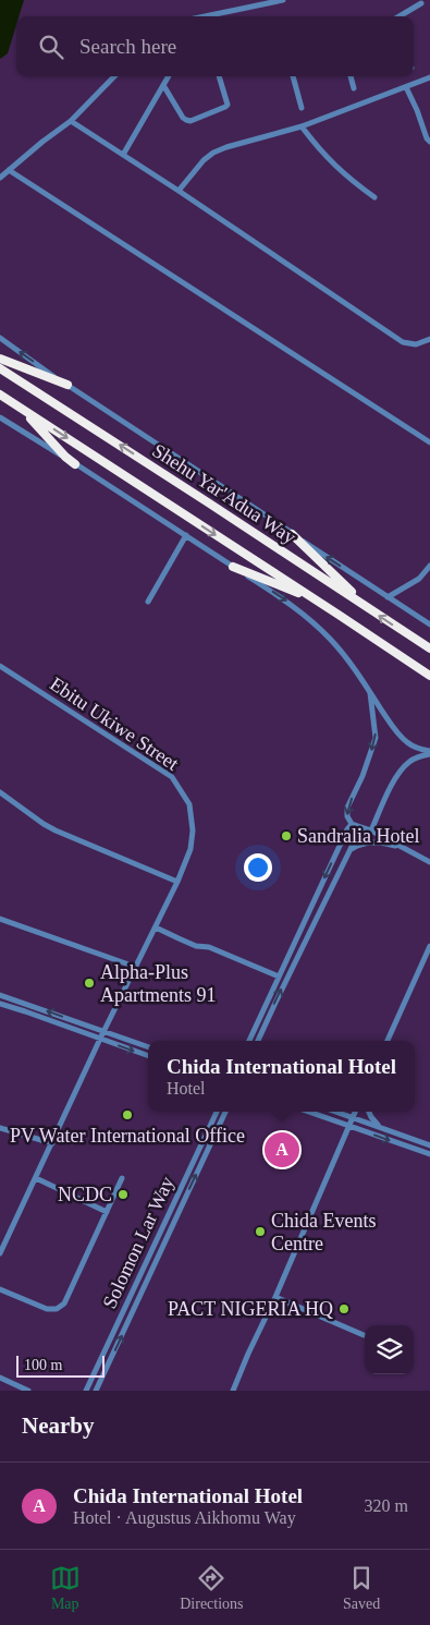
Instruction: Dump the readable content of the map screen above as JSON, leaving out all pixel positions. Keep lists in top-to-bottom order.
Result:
{
  "streets": {
    "highway": ["Shehu Yar'Adua Way"],
    "street": ["Ebitu Ukiwe Street", "Solomon Lar Way"]
  },
  "places": [
    "Sandralia Hotel",
    "Alpha-Plus Apartments 91",
    "PV Water International Office",
    "NCDC",
    "Chida Events Centre",
    "PACT NIGERIA HQ"
  ],
  "scale_bar": "100 m",
  "page": {
    "search": "Search here",
    "popup": ["Chida International Hotel", "Hotel"],
    "pins": "A",
    "scale": "100 m",
    "heading": "Nearby",
    "list": [
      {
        "mark": "A",
        "name": "Chida International Hotel",
        "note": "Hotel · Augustus Aikhomu Way",
        "value": "320 m"
      }
    ],
    "nav": ["Map", "Directions", "Saved"]
  }
}
